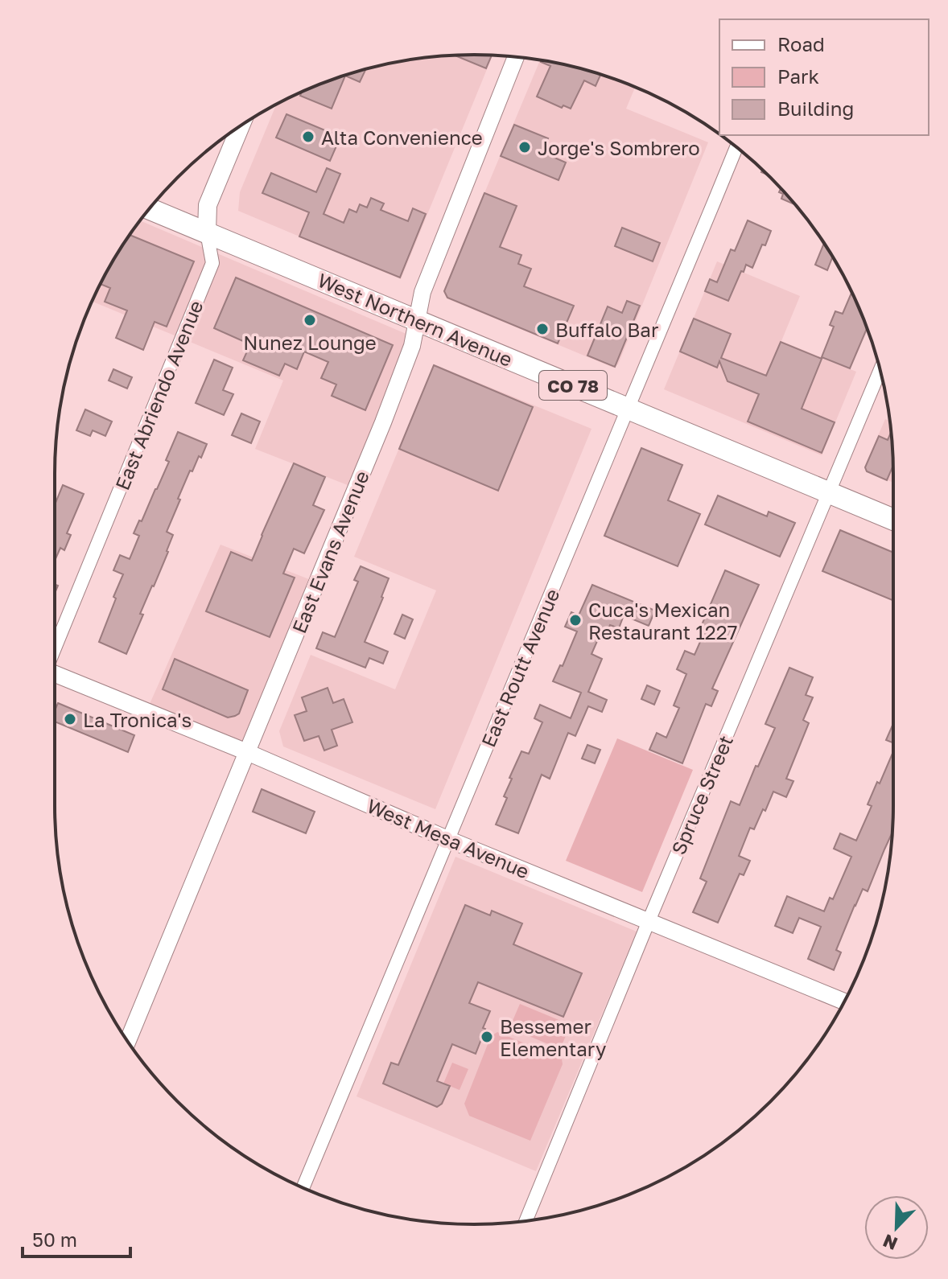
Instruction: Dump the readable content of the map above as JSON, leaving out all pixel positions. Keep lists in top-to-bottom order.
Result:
{
  "streets": {
    "main road": ["West Northern Avenue", "CO 78", "East Abriendo Avenue"],
    "street": [
      "East Evans Avenue",
      "East Routt Avenue",
      "Spruce Street",
      "West Mesa Avenue"
    ]
  },
  "crossings": [
    ["West Northern Avenue", "East Abriendo Avenue"],
    ["West Northern Avenue", "East Evans Avenue"],
    ["West Northern Avenue", "East Routt Avenue"],
    ["West Northern Avenue", "Spruce Street"],
    ["East Evans Avenue", "West Mesa Avenue"],
    ["East Routt Avenue", "West Mesa Avenue"],
    ["Spruce Street", "West Mesa Avenue"]
  ],
  "places": [
    "Alta Convenience",
    "Jorge's Sombrero",
    "Nunez Lounge",
    "Buffalo Bar",
    "Cuca's Mexican Restaurant 1227",
    "La Tronica's",
    "Bessemer Elementary"
  ],
  "legend": ["Road", "Park", "Building"],
  "scale_bar": "50 m",
  "north": "bottom left"
}
